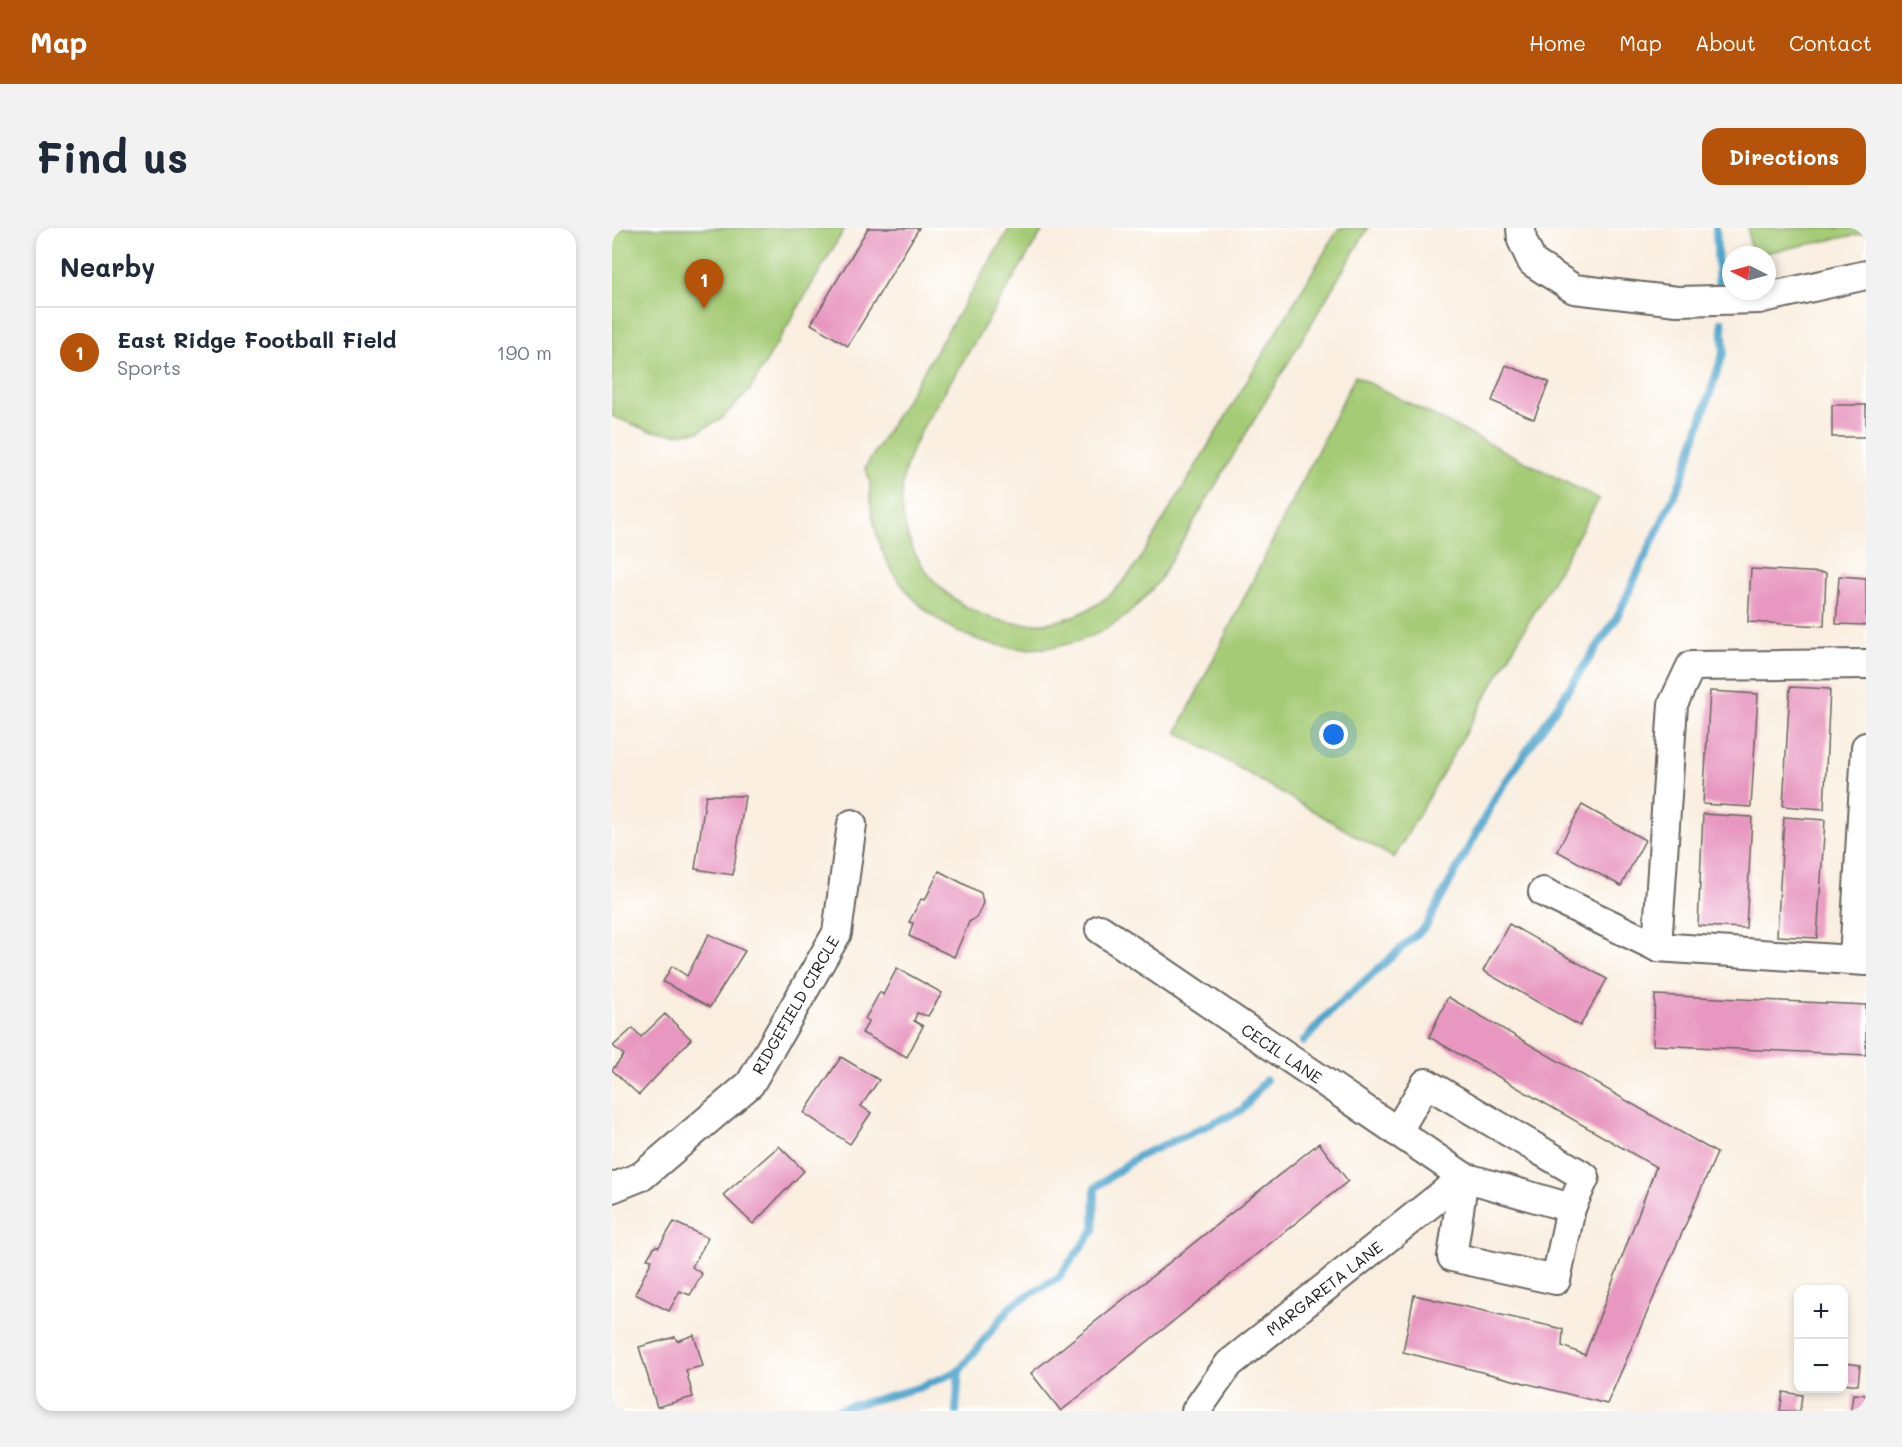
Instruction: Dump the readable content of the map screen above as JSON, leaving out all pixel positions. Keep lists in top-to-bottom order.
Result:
{
  "streets": {
    "street": ["RIDGEFIELD CIRCLE", "CECIL LANE", "MARGARETA LANE"]
  },
  "crossings": [
    ["CECIL LANE", "MARGARETA LANE"]
  ],
  "north": "left",
  "page": {
    "header": "Map",
    "nav": [
      "Home",
      "Map",
      "About",
      "Contact"
    ],
    "buttons": "Directions",
    "title": "Find us",
    "heading": "Nearby",
    "pins": "1",
    "list": [
      {
        "mark": "1",
        "name": "East Ridge Football Field",
        "note": "Sports",
        "value": "190 m"
      }
    ],
    "map_buttons": ["+", "−"]
  }
}
